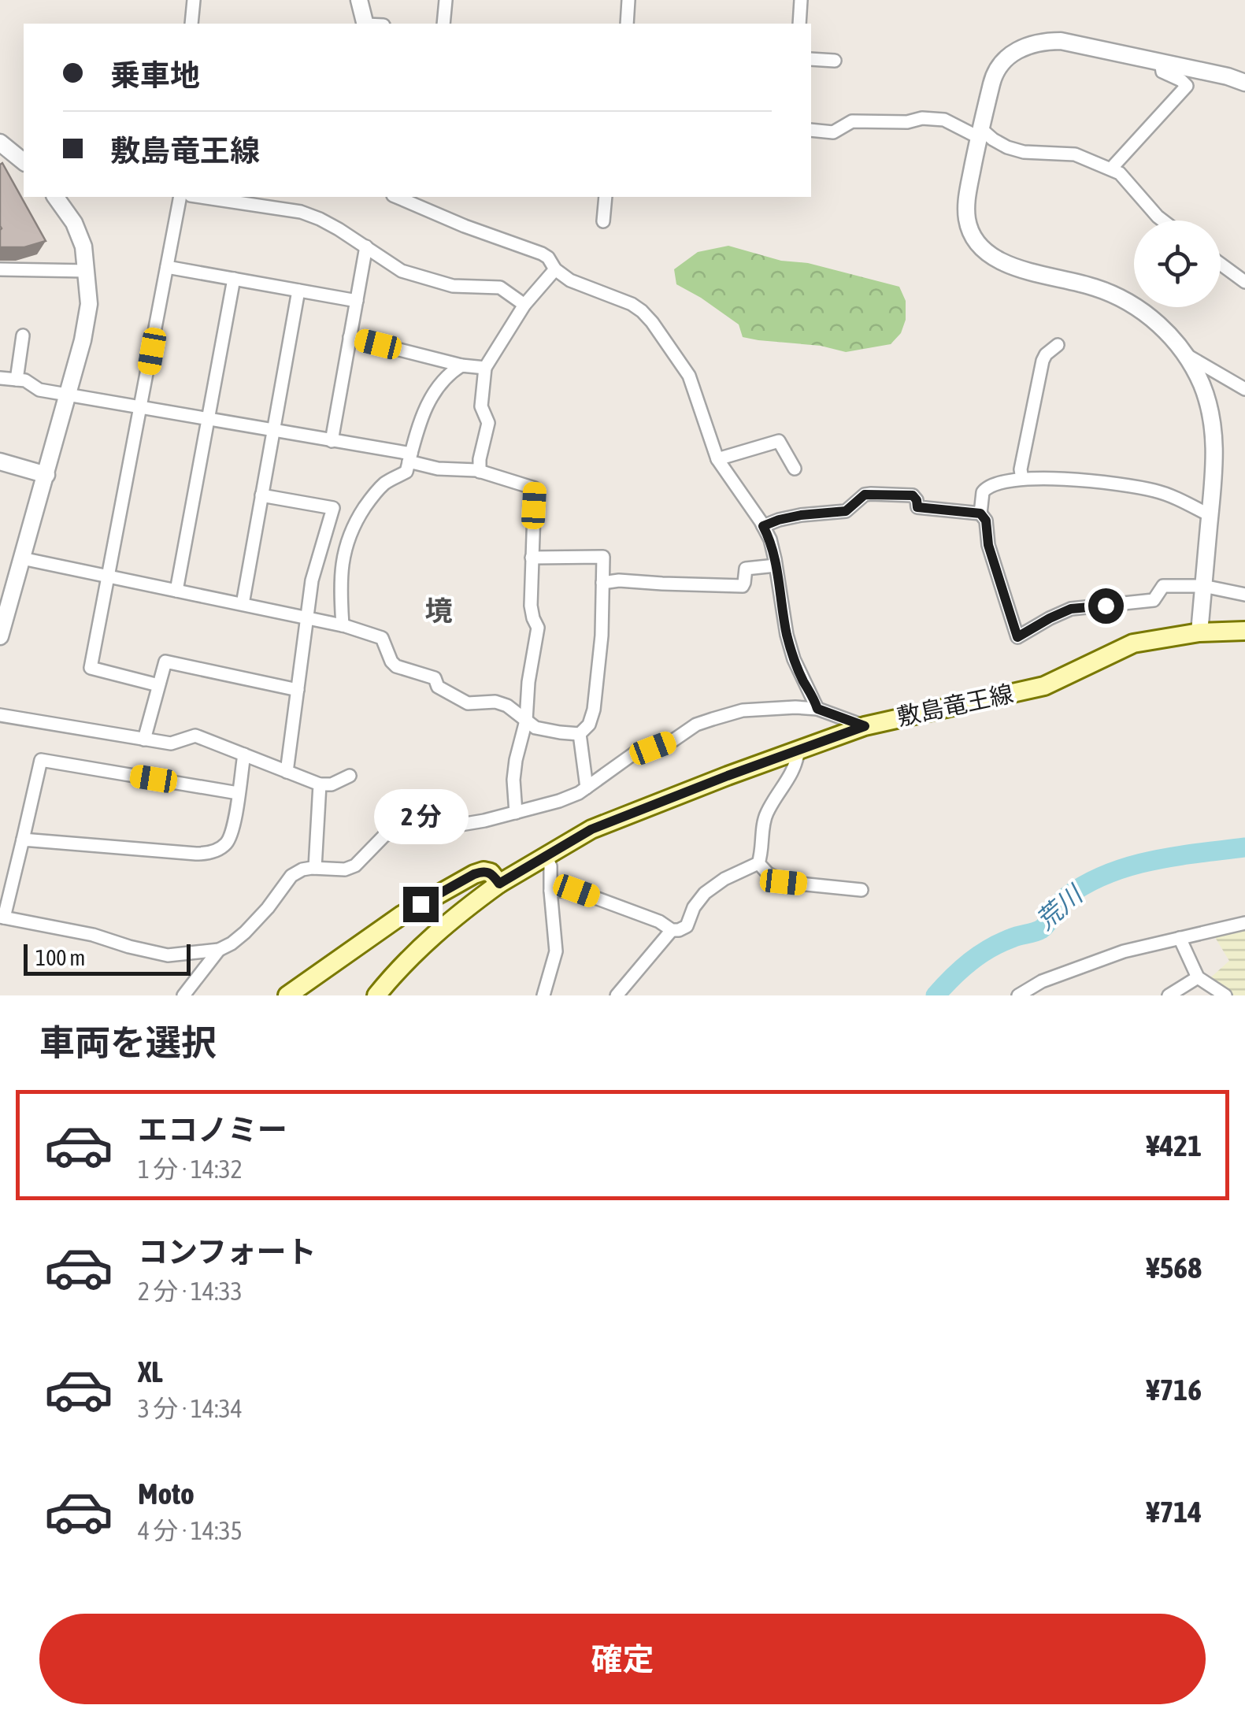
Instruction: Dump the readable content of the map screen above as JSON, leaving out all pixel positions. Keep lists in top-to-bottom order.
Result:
{
  "streets": {
    "main road": ["敷島竜王線"]
  },
  "districts": ["境"],
  "water": ["荒川"],
  "scale_bar": "100 m",
  "page": {
    "banner": ["乗車地", "敷島竜王線"],
    "bubble": "2 分",
    "scale": "100 m",
    "heading": "車両を選択",
    "list": [
      {
        "name": "エコノミー",
        "note": "1 分 · 14:32",
        "value": "¥421"
      },
      {
        "name": "コンフォート",
        "note": "2 分 · 14:33",
        "value": "¥568"
      },
      {
        "name": "XL",
        "note": "3 分 · 14:34",
        "value": "¥716"
      },
      {
        "name": "Moto",
        "note": "4 分 · 14:35",
        "value": "¥714"
      }
    ],
    "buttons": "確定"
  }
}
